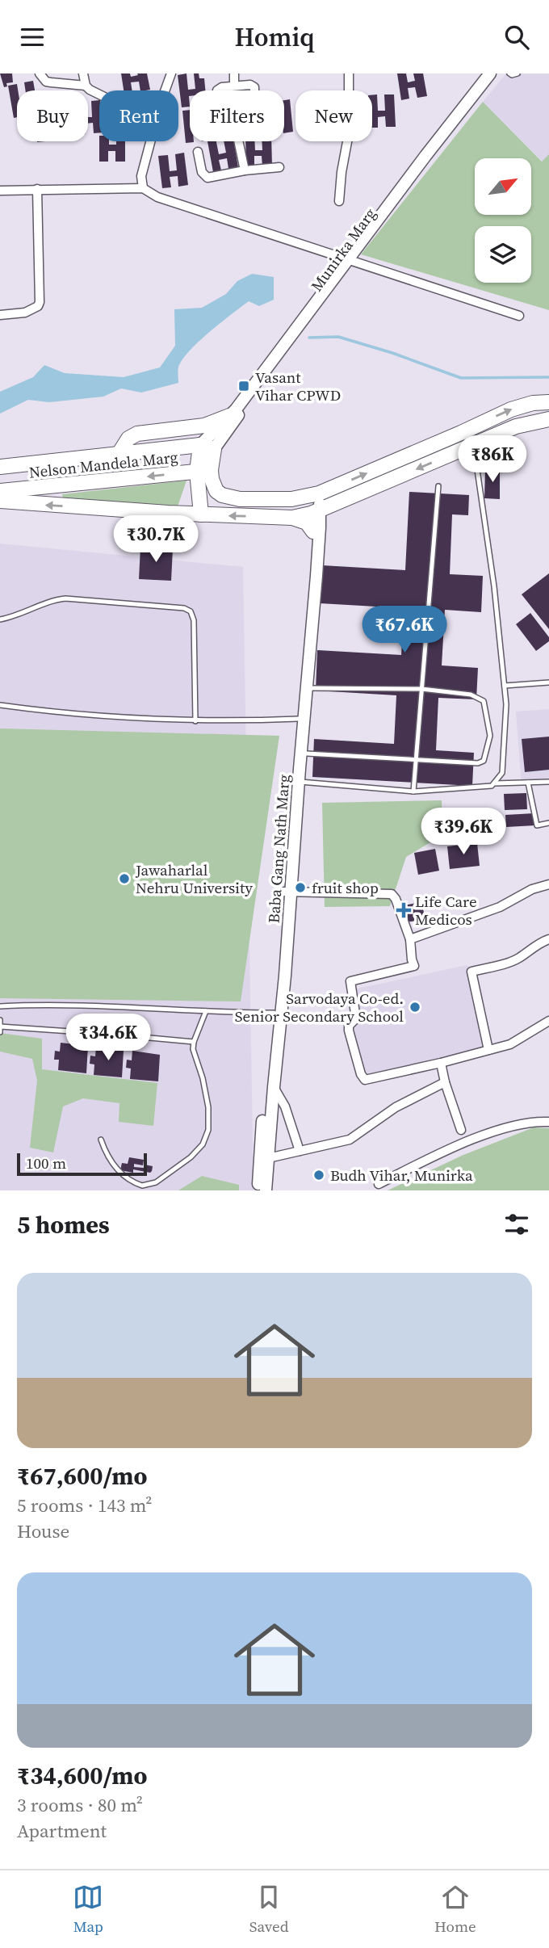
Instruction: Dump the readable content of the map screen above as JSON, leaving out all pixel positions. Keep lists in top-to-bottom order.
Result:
{
  "streets": {
    "main road": ["Nelson Mandela Marg"],
    "street": ["Munirka Marg", "Baba Gang Nath Marg"]
  },
  "crossings": [
    ["Munirka Marg", "Nelson Mandela Marg"]
  ],
  "places": {
    "transit": ["Vasant Vihar CPWD"],
    "other": [
      "Jawaharlal Nehru University",
      "fruit shop",
      "Sarvodaya Co-ed. Senior Secondary School",
      "Budh Vihar, Munirka"
    ],
    "health": ["Life Care Medicos"]
  },
  "scale_bar": "100 m",
  "north": "top right",
  "page": {
    "header": "Homiq",
    "chip": [
      "Buy",
      "Rent",
      "Filters",
      "New"
    ],
    "price": [
      "₹86K",
      "₹30.7K",
      "₹67.6K",
      "₹39.6K",
      "₹34.6K"
    ],
    "scale": "100 m",
    "heading": "5 homes",
    "list": [
      {
        "name": "₹67,600/mo",
        "note": "5 rooms · 143 m² · House"
      },
      {
        "name": "₹34,600/mo",
        "note": "3 rooms · 80 m² · Apartment"
      }
    ],
    "tabs": ["Map", "Saved", "Home"]
  }
}
